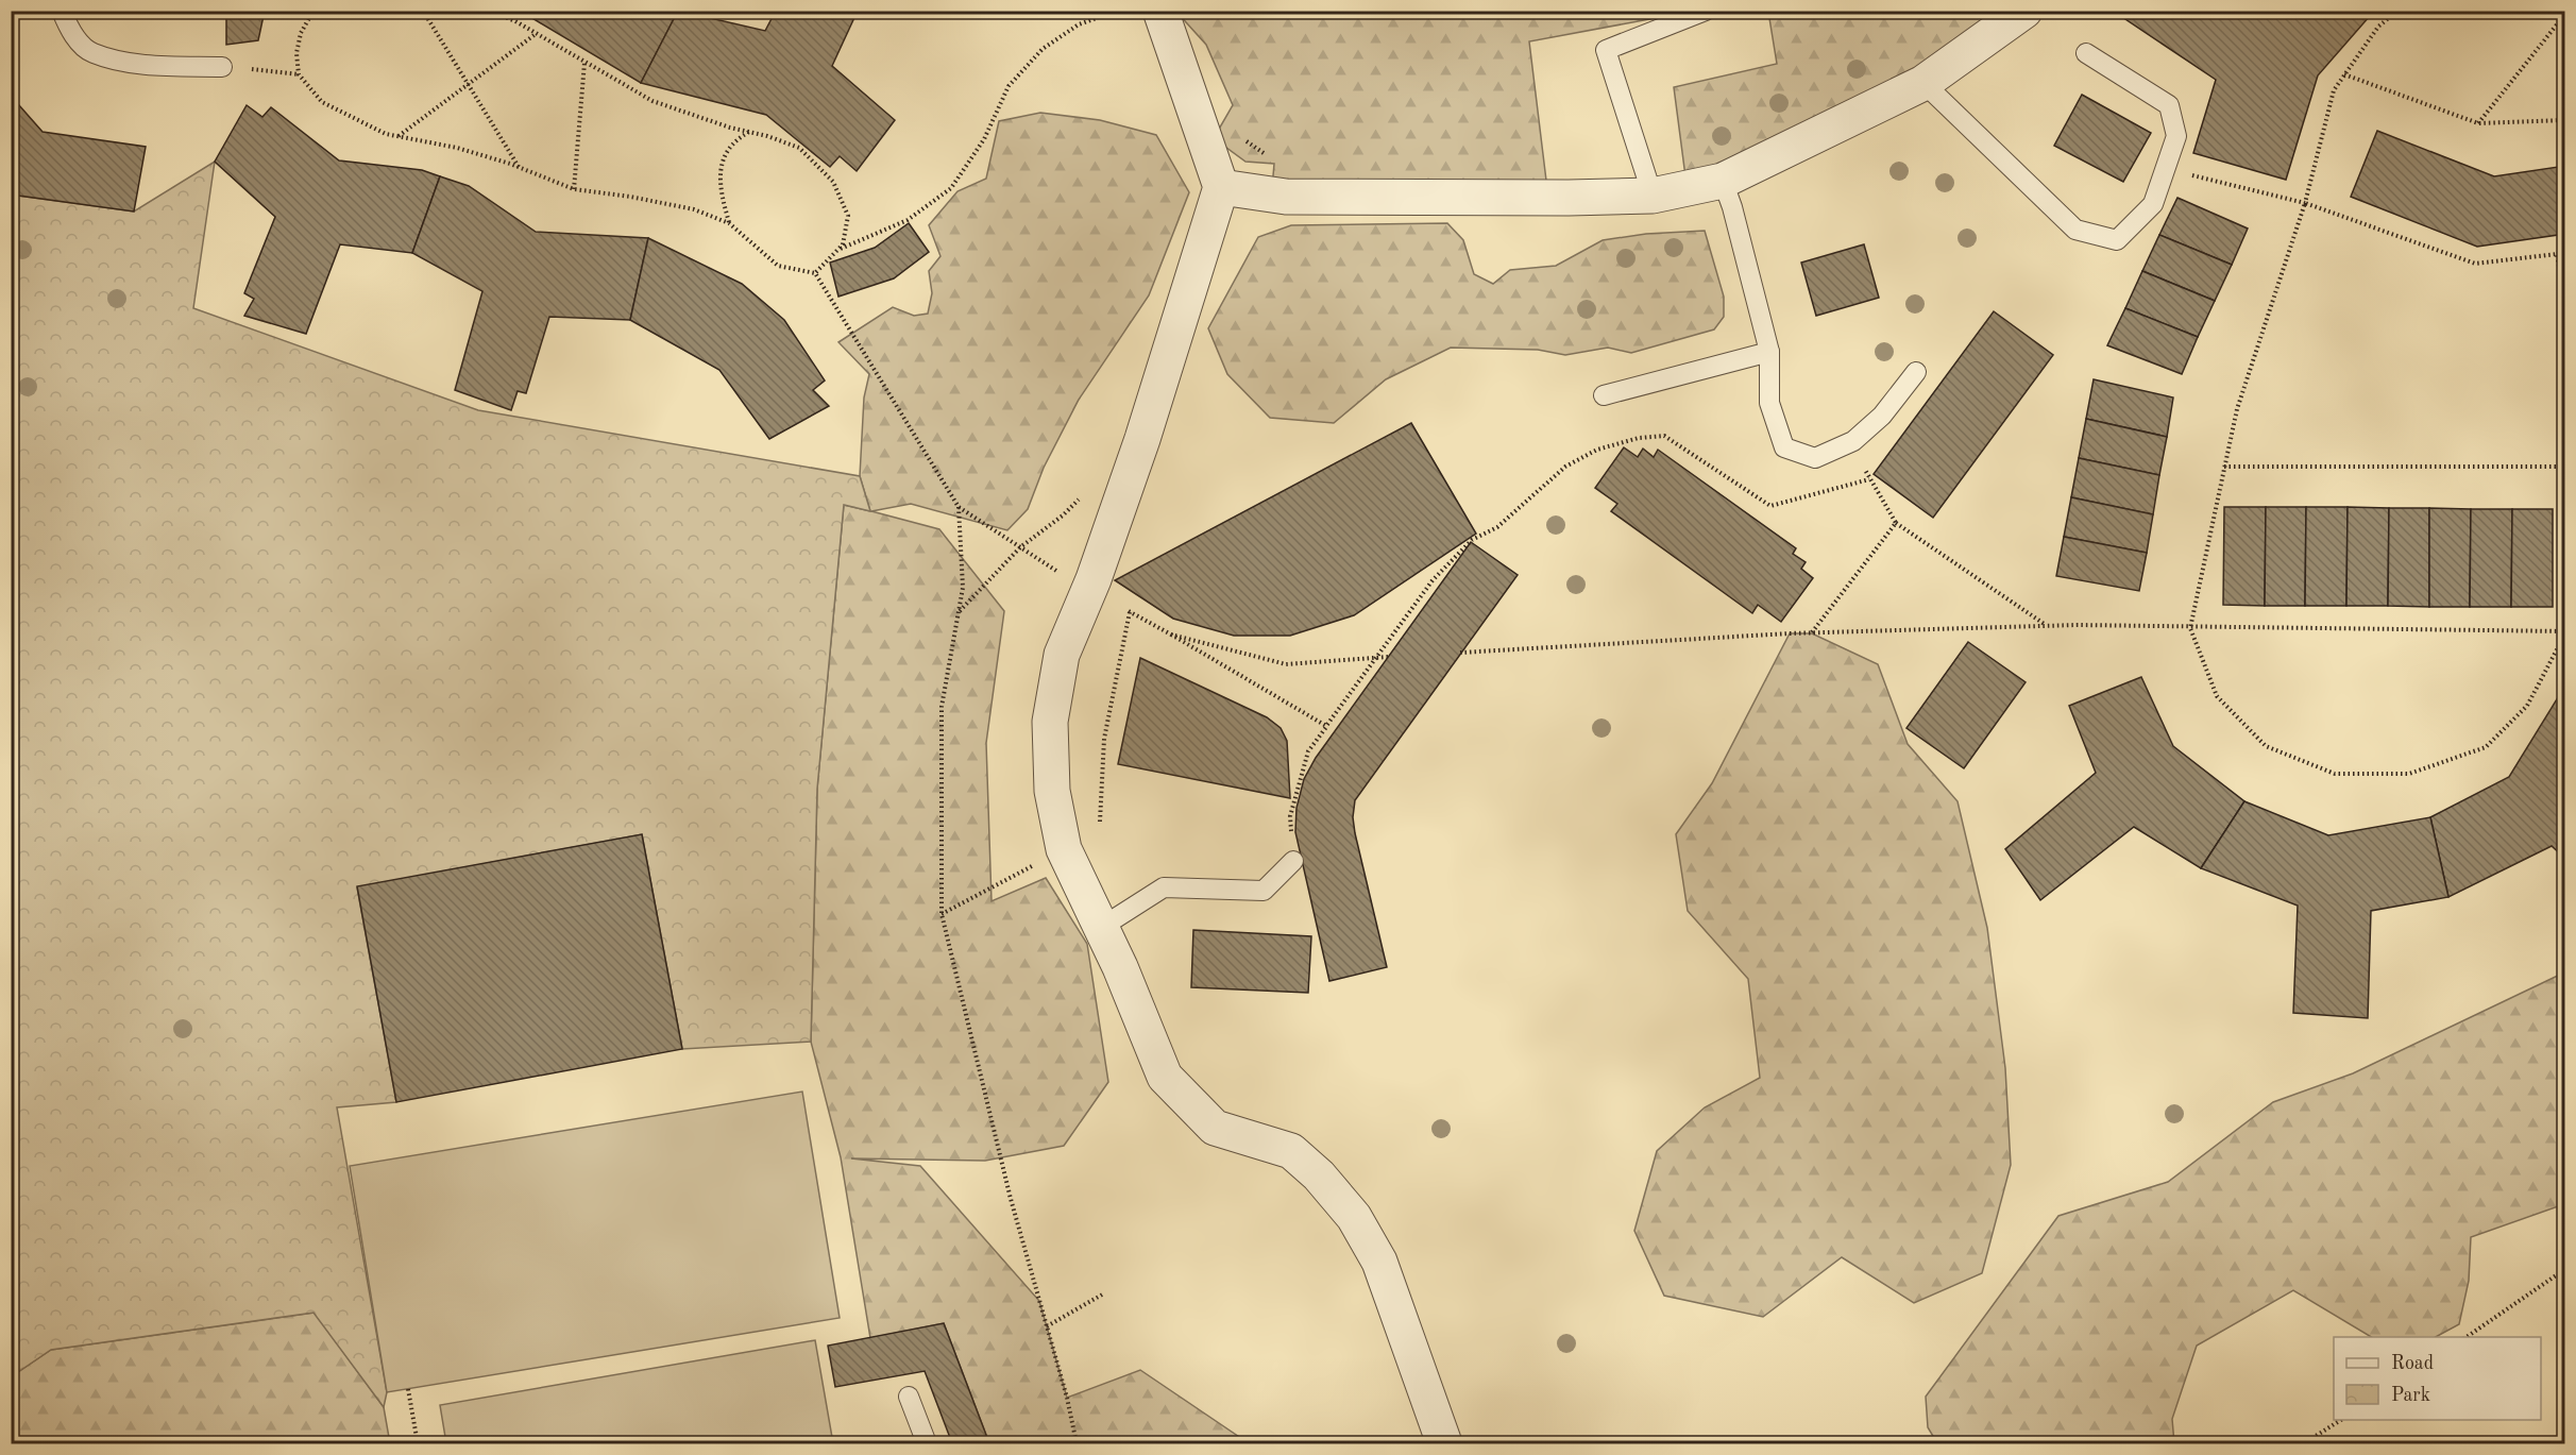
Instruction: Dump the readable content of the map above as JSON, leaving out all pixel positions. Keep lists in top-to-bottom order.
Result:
{
  "legend": ["Road", "Park"]
}
